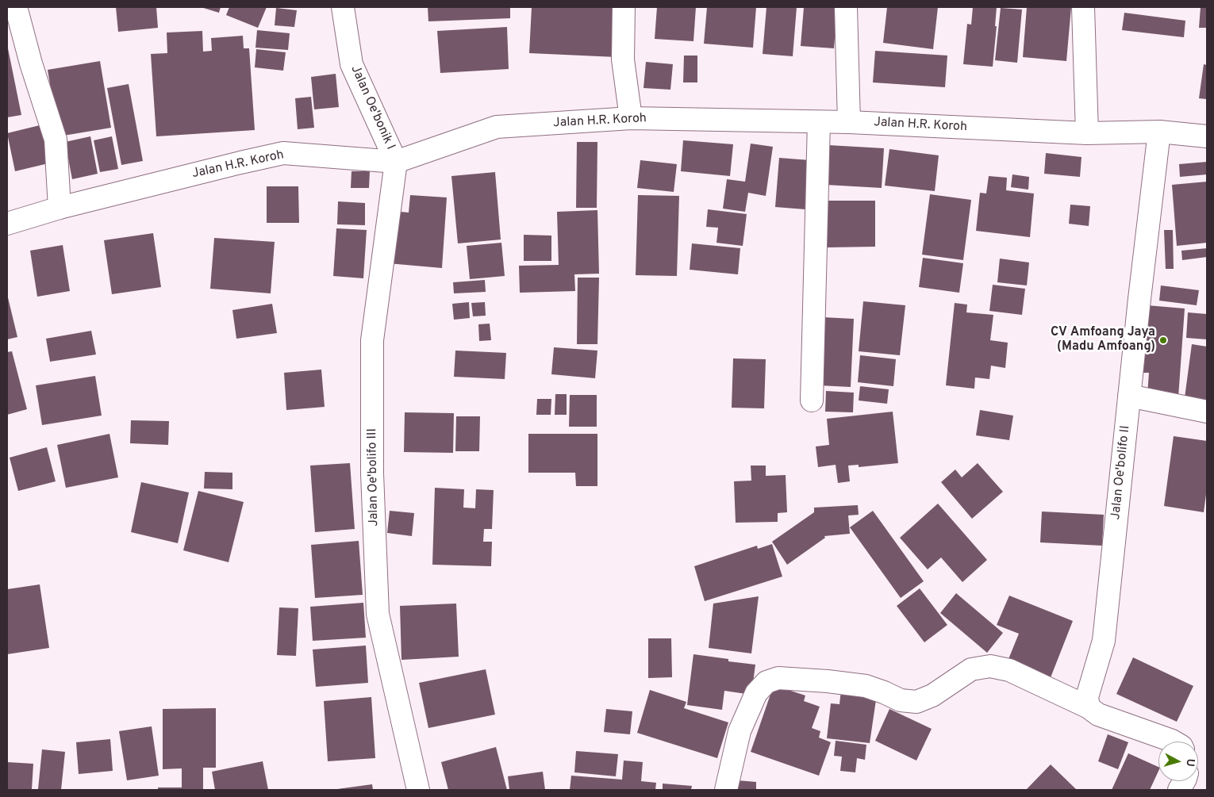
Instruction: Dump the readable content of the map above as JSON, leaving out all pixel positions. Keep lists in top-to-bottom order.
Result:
{
  "streets": {
    "street": [
      "Jalan Oe'bonik I",
      "Jalan H.R. Koroh",
      "Jalan Oe'bolifo II",
      "Jalan Oe'bolifo III"
    ]
  },
  "crossings": [
    ["Jalan Oe'bonik I", "Jalan H.R. Koroh"],
    ["Jalan Oe'bonik I", "Jalan Oe'bolifo III"],
    ["Jalan H.R. Koroh", "Jalan Oe'bolifo II"],
    ["Jalan H.R. Koroh", "Jalan Oe'bolifo III"]
  ],
  "places": ["CV Amfoang Jaya (Madu Amfoang)"],
  "north": "right"
}
